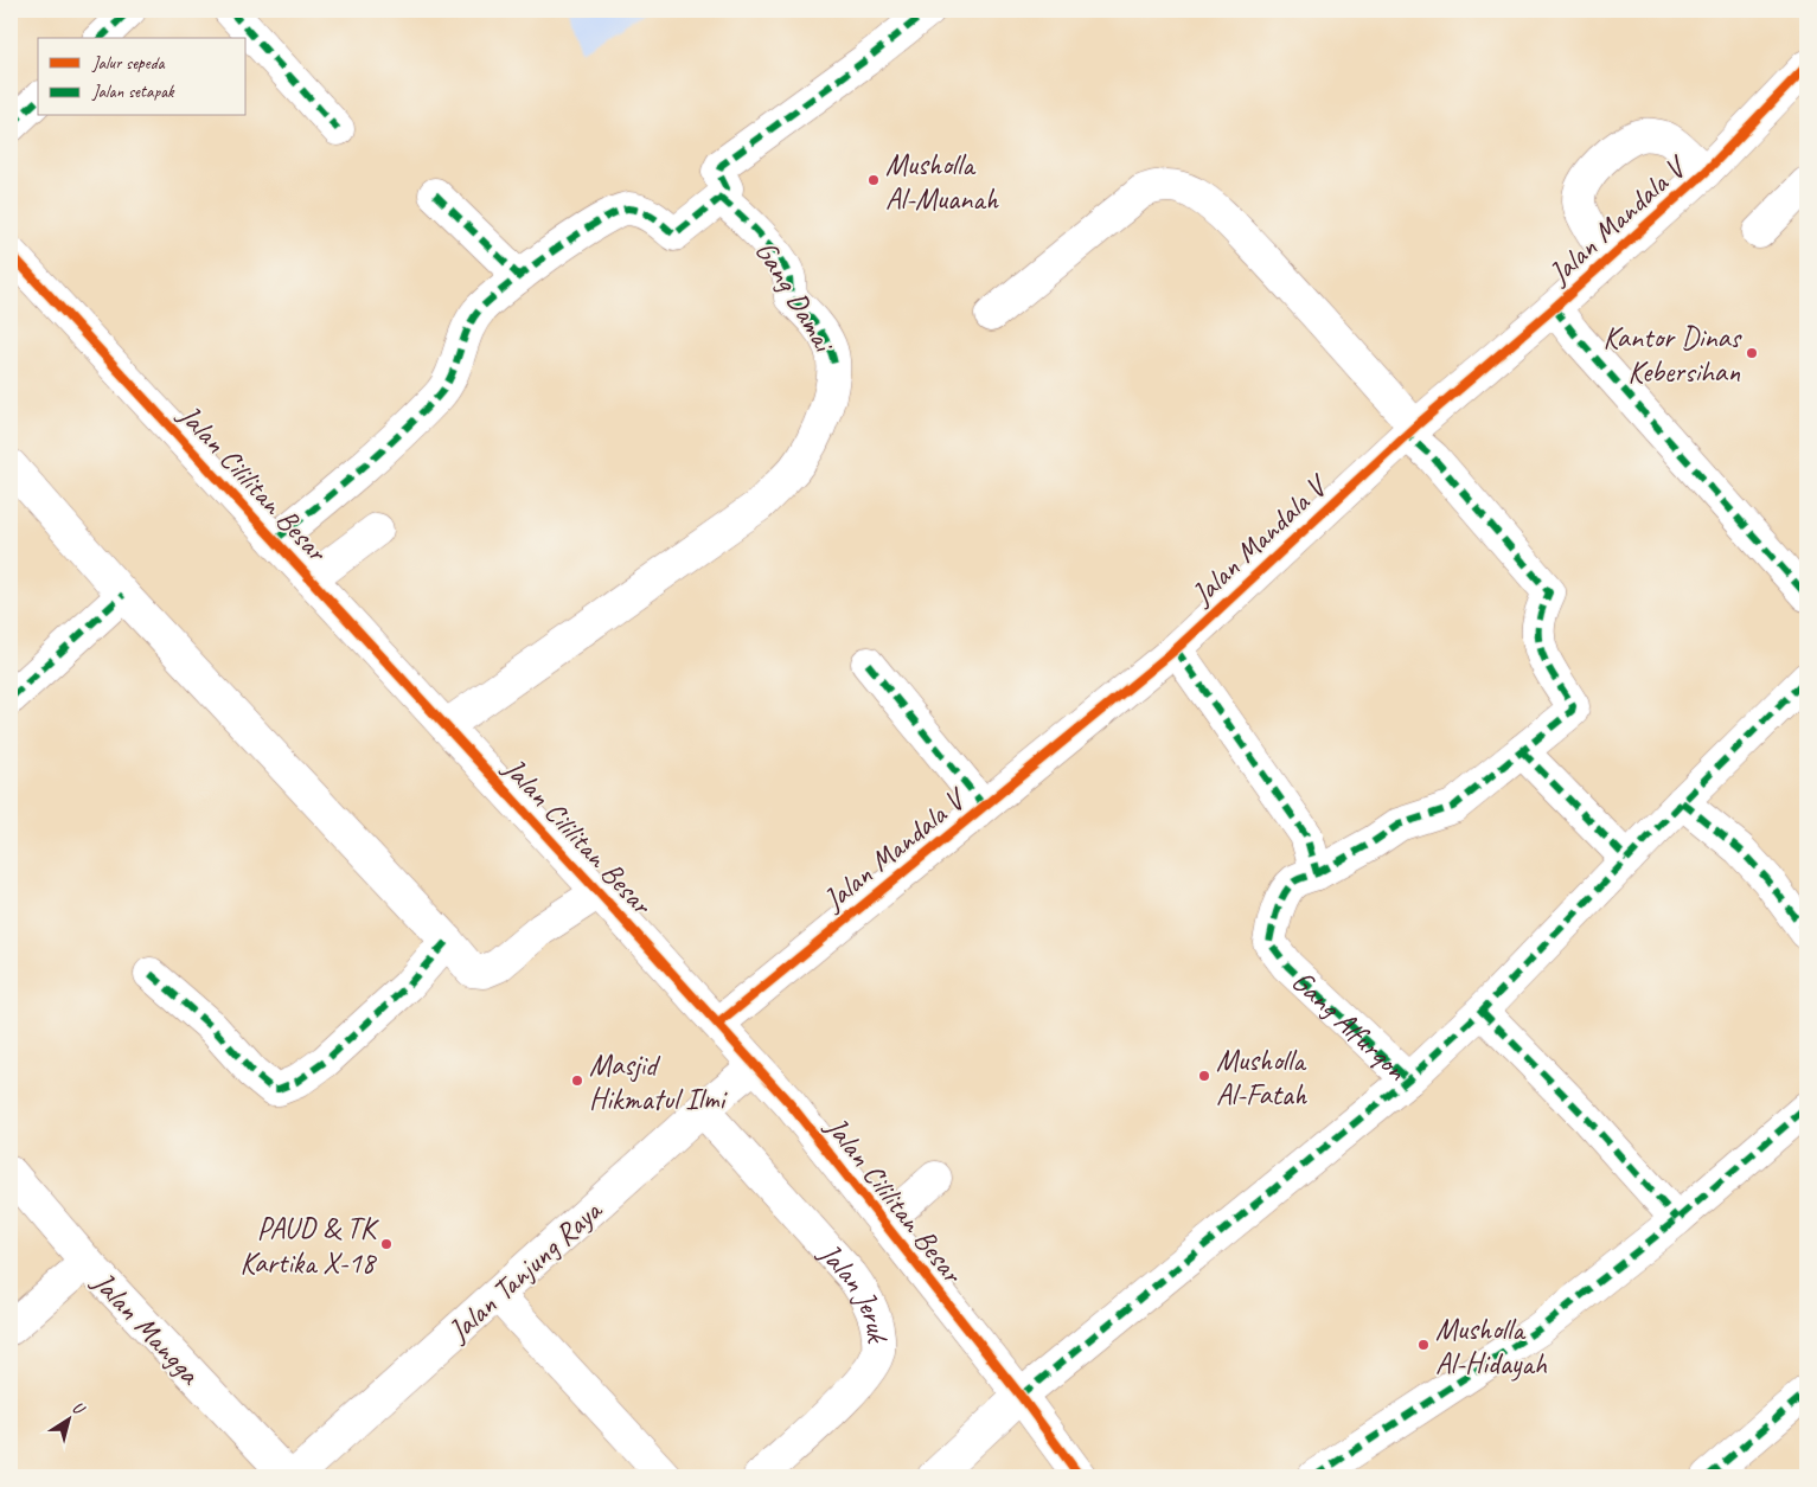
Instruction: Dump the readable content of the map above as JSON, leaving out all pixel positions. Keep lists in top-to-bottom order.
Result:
{
  "streets": {
    "street": [
      "Jalan Mandala V",
      "Gang Damai",
      "Jalan Cililitan Besar",
      "Gang Alfurqon",
      "Jalan Tanjung Raya",
      "Jalan Jeruk",
      "Jalan Mangga"
    ]
  },
  "crossings": [
    ["Jalan Mandala V", "Jalan Cililitan Besar"],
    ["Gang Damai", "Jalan Cililitan Besar"],
    ["Jalan Cililitan Besar", "Gang Alfurqon"],
    ["Jalan Cililitan Besar", "Jalan Tanjung Raya"],
    ["Jalan Tanjung Raya", "Jalan Jeruk"]
  ],
  "places": [
    "Musholla Al-Muanah",
    "Kantor Dinas Kebersihan",
    "Musholla Al-Fatah",
    "Masjid Hikmatul Ilmi",
    "PAUD & TK Kartika X-18",
    "Musholla Al-Hidayah"
  ],
  "legend": ["Jalur sepeda", "Jalan setapak"],
  "north": "top right"
}
